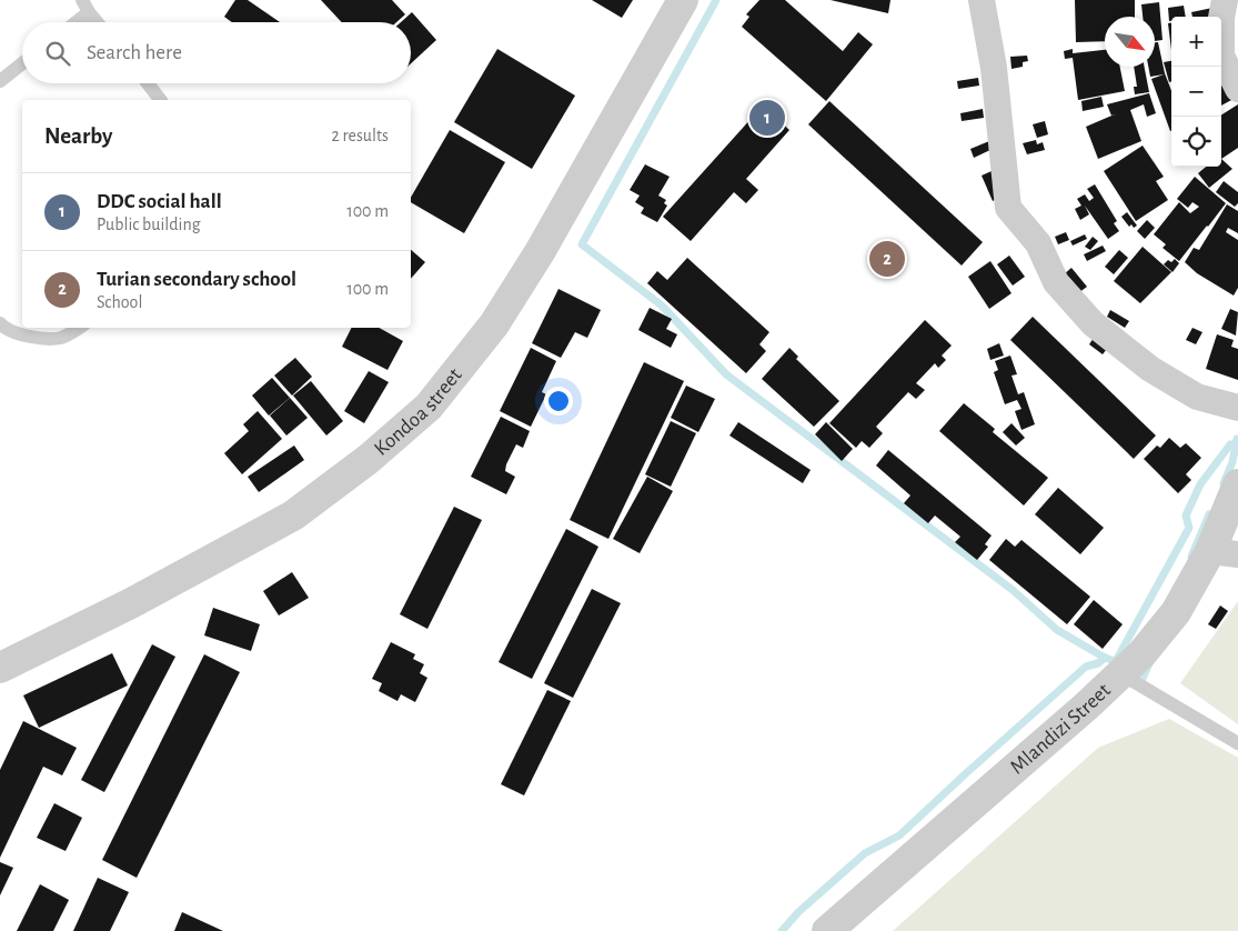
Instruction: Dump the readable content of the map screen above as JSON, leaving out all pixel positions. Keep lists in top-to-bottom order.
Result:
{
  "streets": {
    "street": ["Kondoa street", "Mlandizi Street"]
  },
  "north": "bottom right",
  "page": {
    "map_buttons": ["+", "−"],
    "search": "Search here",
    "pins": ["1", "2"],
    "heading": ["Nearby", "2 results"],
    "list": [
      {
        "mark": "1",
        "name": "DDC social hall",
        "note": "Public building",
        "value": "100 m"
      },
      {
        "mark": "2",
        "name": "Turian secondary school",
        "note": "School",
        "value": "100 m"
      }
    ]
  }
}
